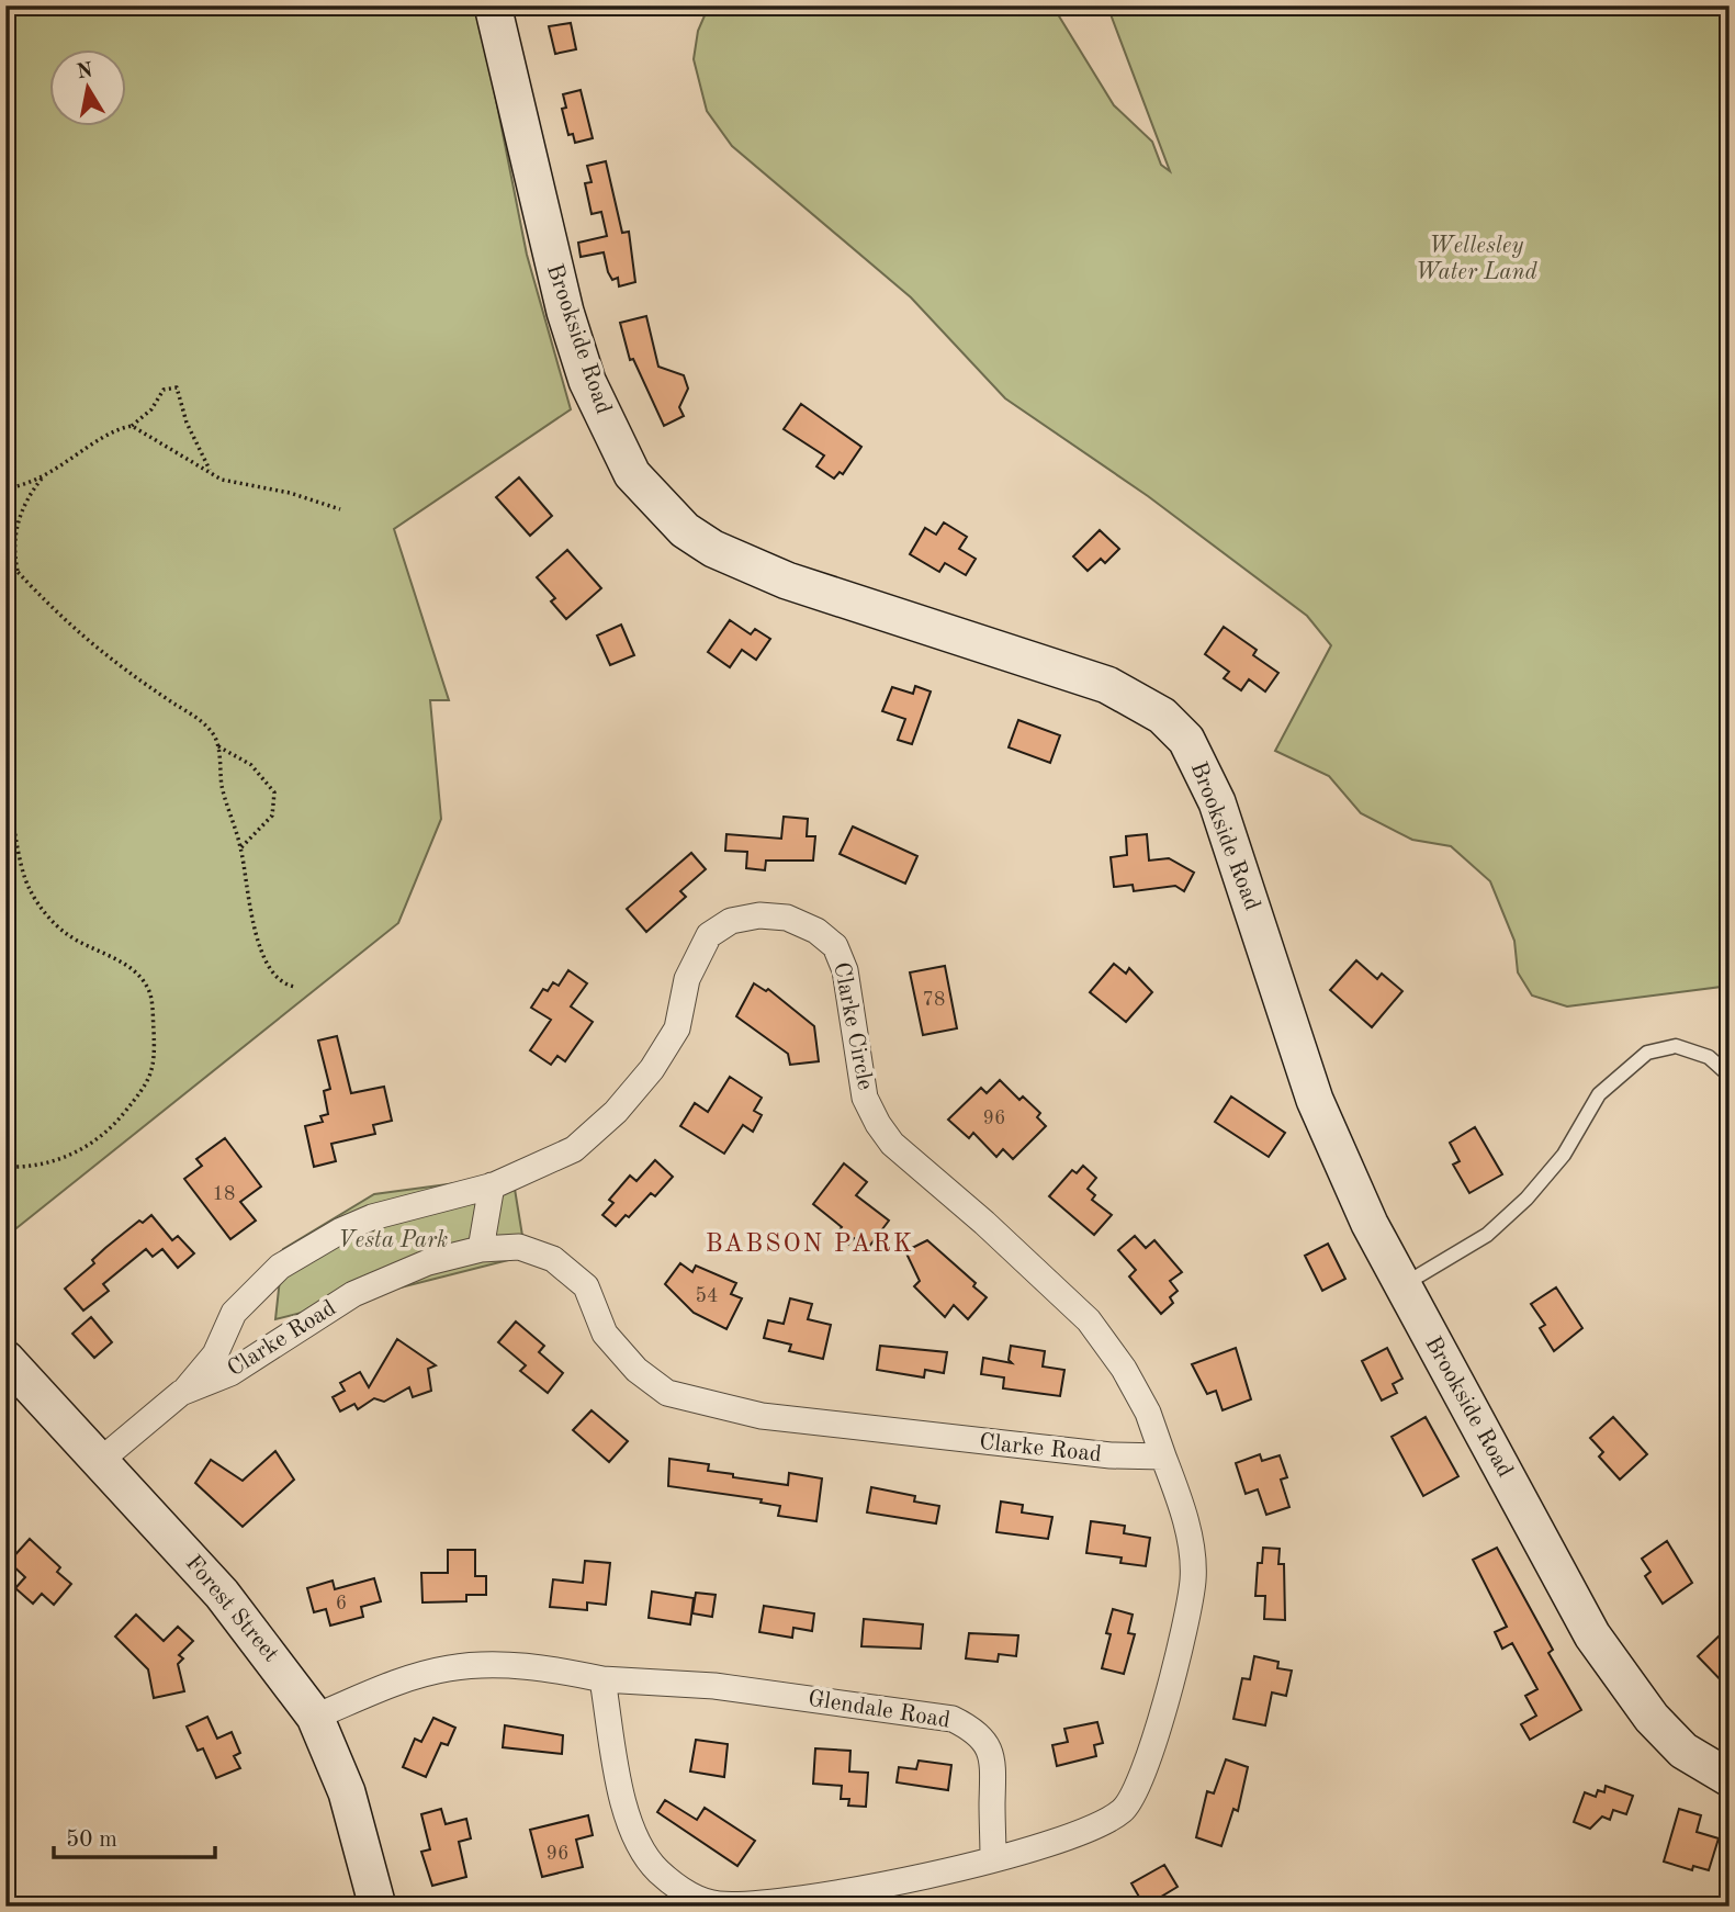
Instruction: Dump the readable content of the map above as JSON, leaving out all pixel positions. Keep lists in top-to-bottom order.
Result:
{
  "streets": {
    "street": [
      "Brookside Road",
      "Clarke Circle",
      "Clarke Road",
      "Forest Street",
      "Glendale Road"
    ]
  },
  "crossings": [
    ["Clarke Circle", "Clarke Road"],
    ["Clarke Road", "Forest Street"],
    ["Forest Street", "Glendale Road"]
  ],
  "districts": ["BABSON PARK"],
  "parks": ["Wellesley Water Land", "Vesta Park"],
  "house_numbers": [
    "78",
    "96",
    "18",
    "54",
    "6",
    "96"
  ],
  "scale_bar": "50 m",
  "north": "top"
}
